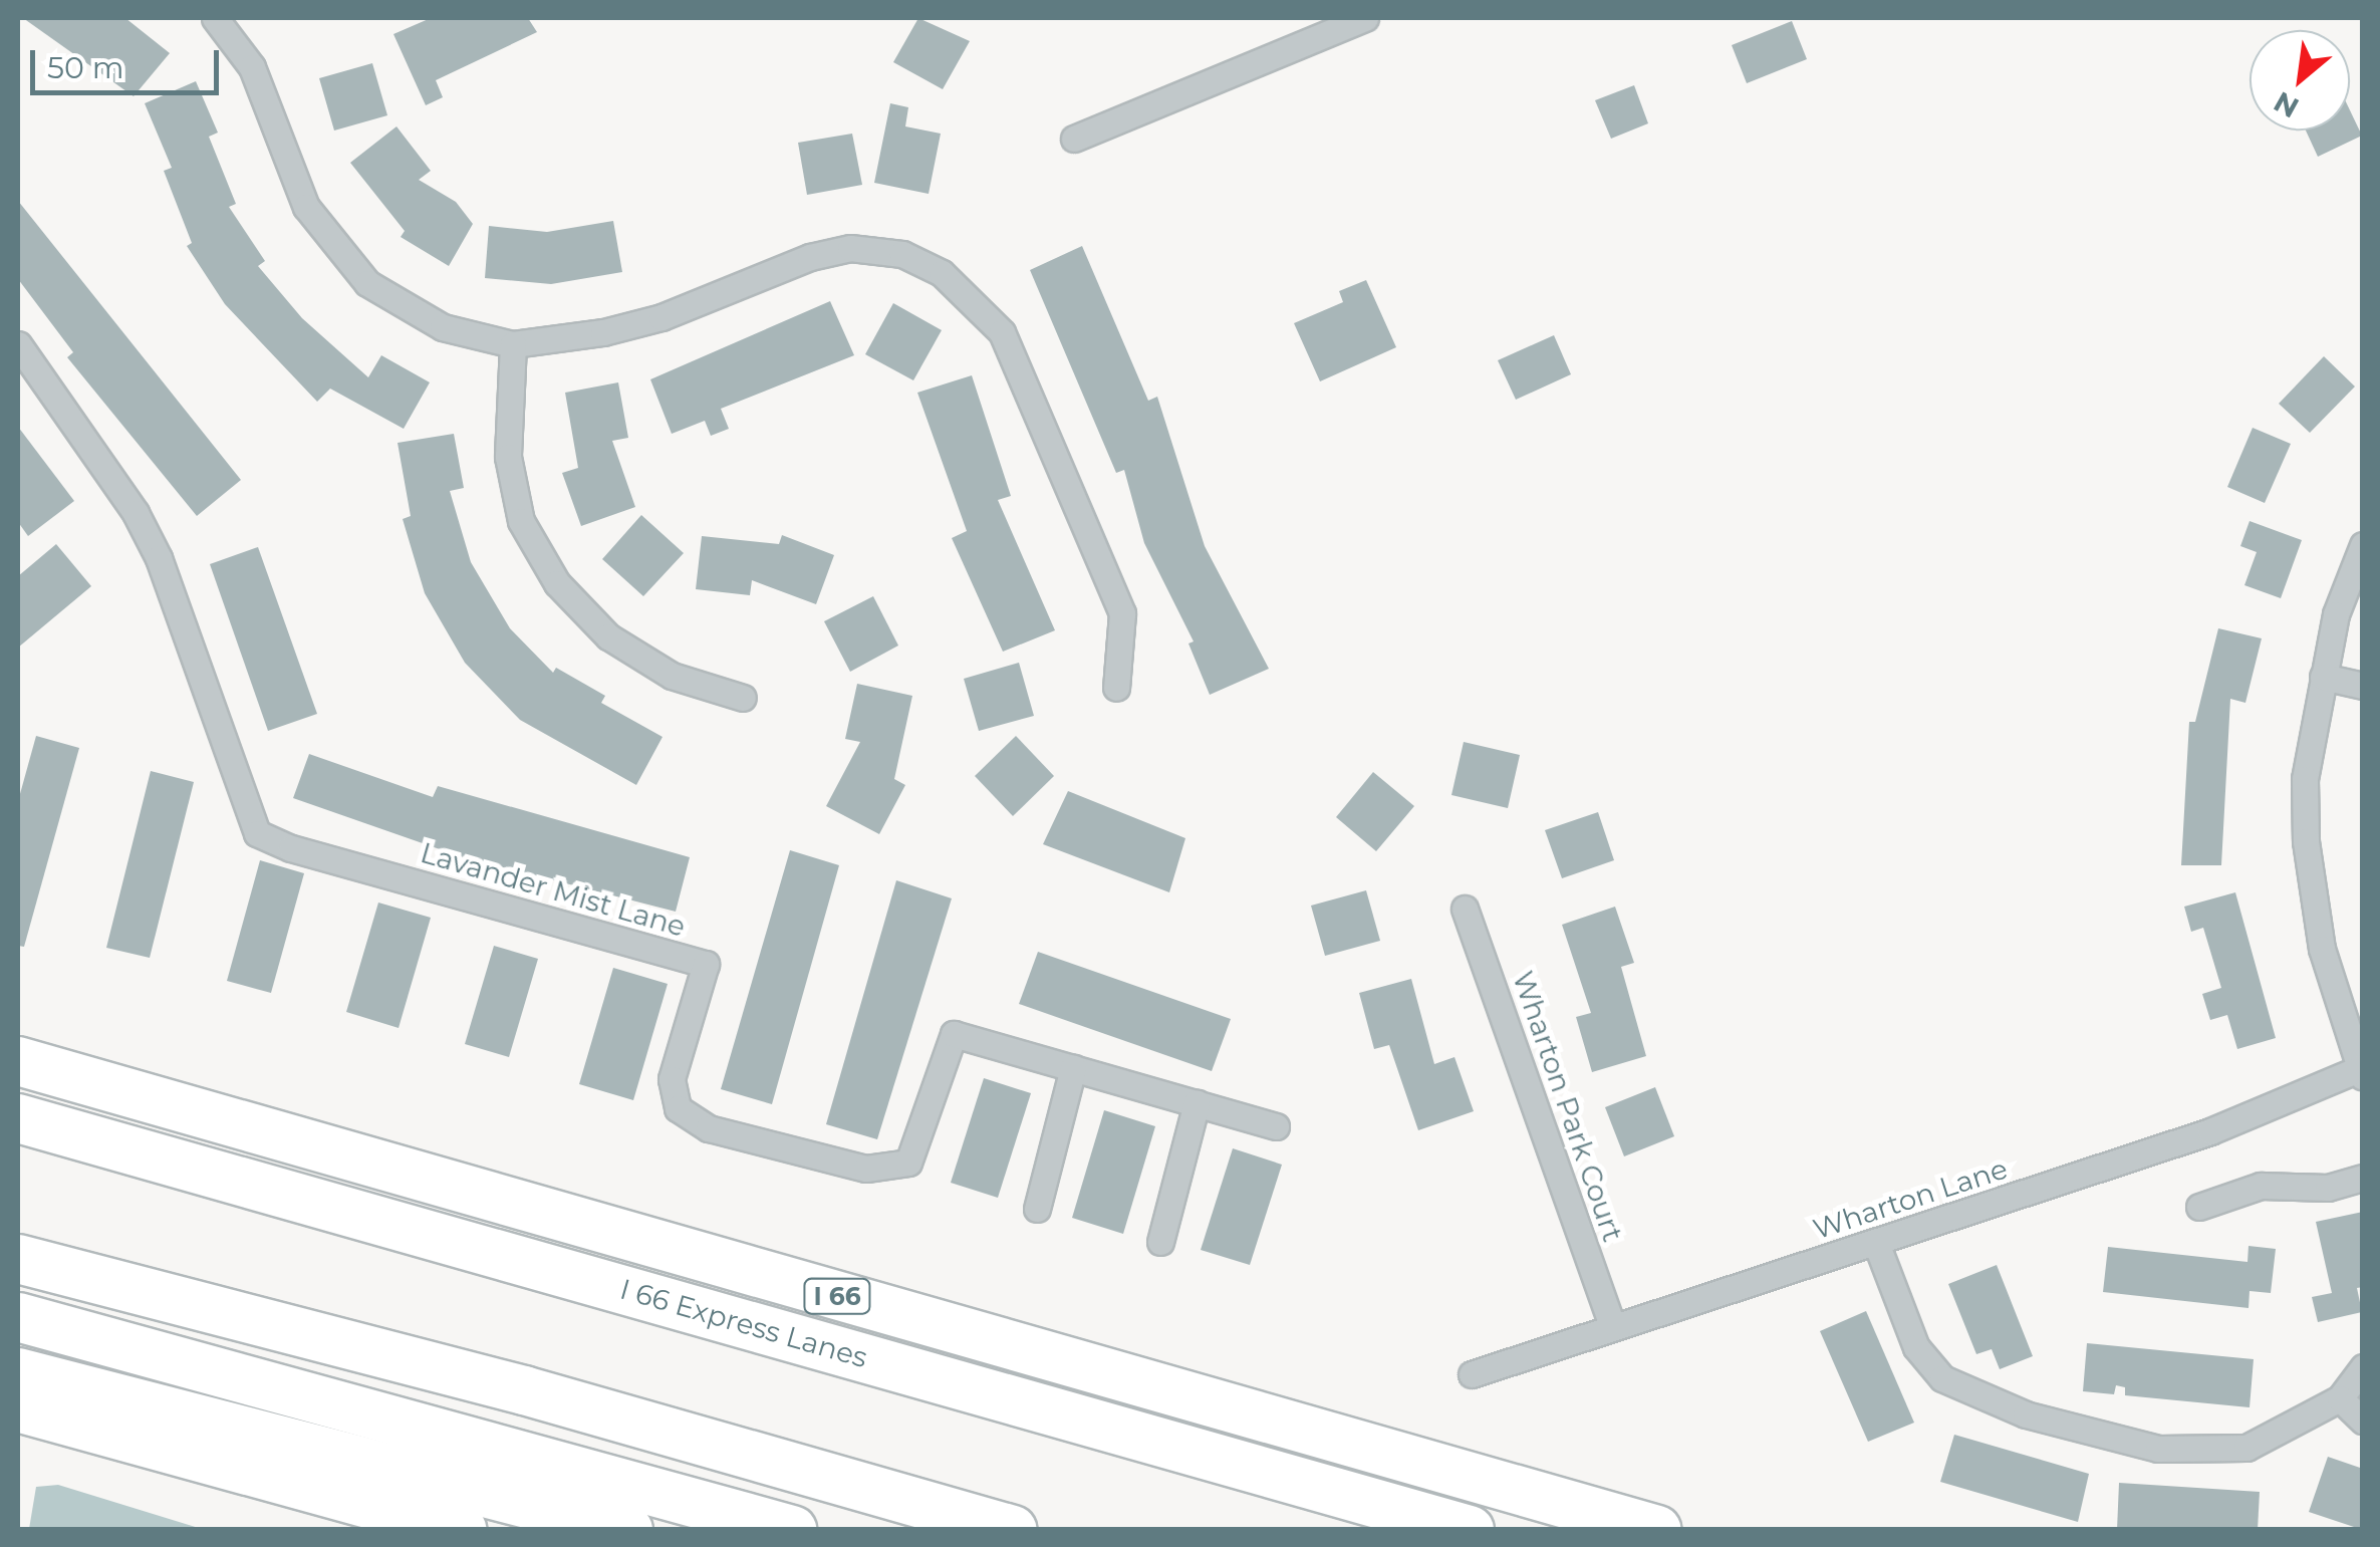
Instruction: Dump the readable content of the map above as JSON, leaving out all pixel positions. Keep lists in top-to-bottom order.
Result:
{
  "streets": {
    "highway": ["I 66", "I 66 Express Lanes"],
    "street": ["Lavander Mist Lane", "Wharton Park Court", "Wharton Lane"]
  },
  "crossings": [
    ["Wharton Park Court", "Wharton Lane"]
  ],
  "scale_bar": "50 m",
  "north": "bottom left"
}
